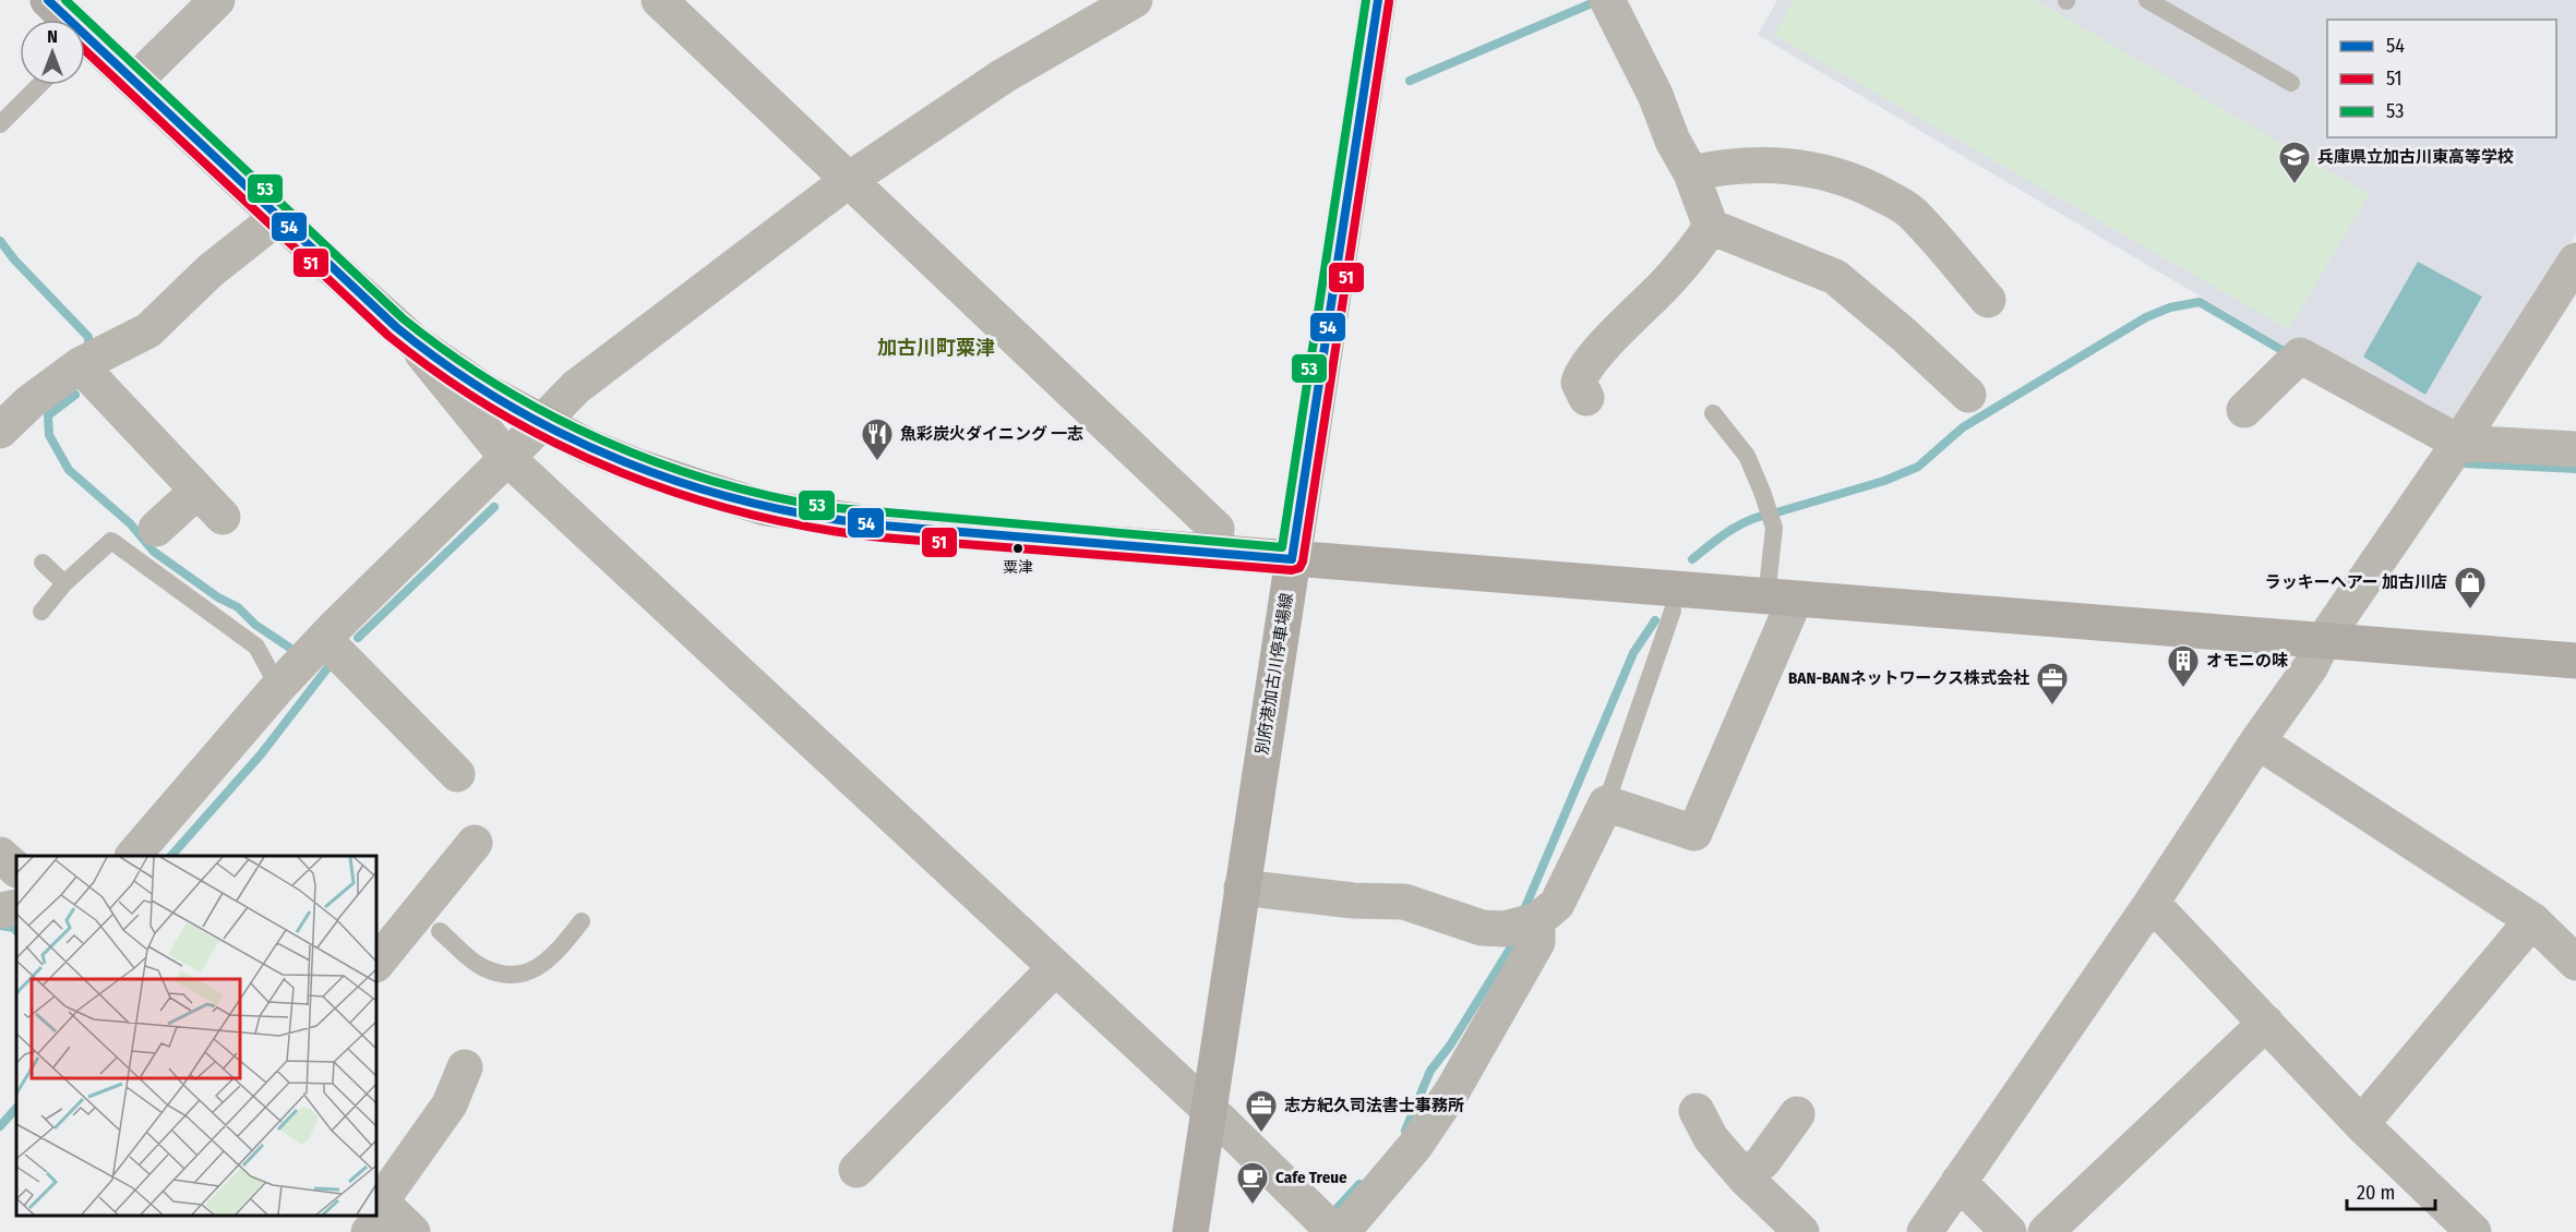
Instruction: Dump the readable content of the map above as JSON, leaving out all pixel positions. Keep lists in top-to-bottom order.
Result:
{
  "streets": {
    "street": ["別府港加古川停車場線"]
  },
  "districts": ["加古川町粟津"],
  "places": {
    "school or university": ["兵庫県立加古川東高等学校"],
    "restaurant": ["魚彩炭火ダイニング 一志"],
    "other": ["粟津"],
    "shop": ["ラッキーヘアー 加古川店"],
    "building": ["オモニの味"],
    "office": ["BAN-BANネットワークス株式会社", "志方紀久司法書士事務所"],
    "cafe": ["Cafe Treue"]
  },
  "lines": ["transit line 54", "transit line 53", "transit line 51"],
  "legend": ["54", "51", "53"],
  "scale_bar": "20 m",
  "north": "top"
}
